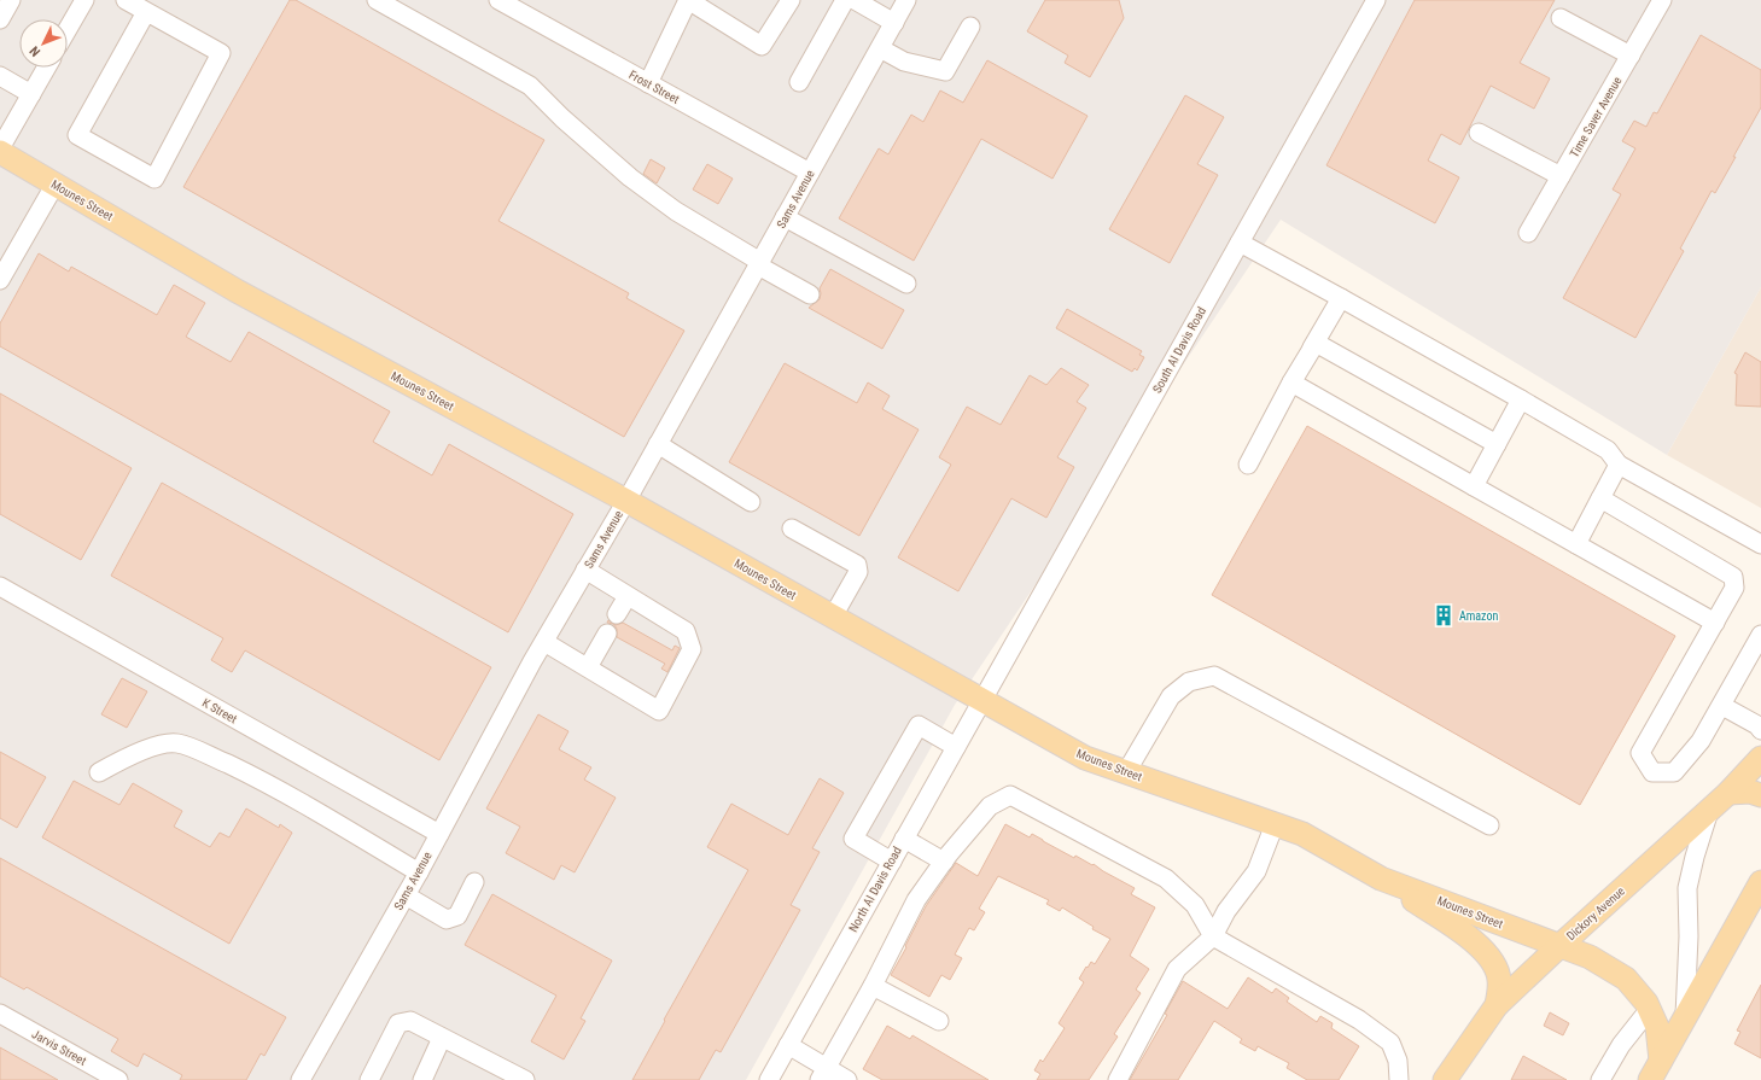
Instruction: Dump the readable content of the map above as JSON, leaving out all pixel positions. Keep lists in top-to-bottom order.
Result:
{
  "streets": {
    "main road": ["Mounes Street", "Dickory Avenue"],
    "street": [
      "Frost Street",
      "Time Saver Avenue",
      "Sams Avenue",
      "South Al Davis Road",
      "K Street",
      "North Al Davis Road",
      "Jarvis Street"
    ]
  },
  "crossings": [
    ["Frost Street", "Sams Avenue"],
    ["Sams Avenue", "Mounes Street"],
    ["Sams Avenue", "K Street"],
    ["Mounes Street", "South Al Davis Road"],
    ["Mounes Street", "North Al Davis Road"],
    ["Mounes Street", "Dickory Avenue"],
    ["South Al Davis Road", "North Al Davis Road"]
  ],
  "places": {
    "building": ["Amazon"]
  },
  "north": "bottom left"
}
